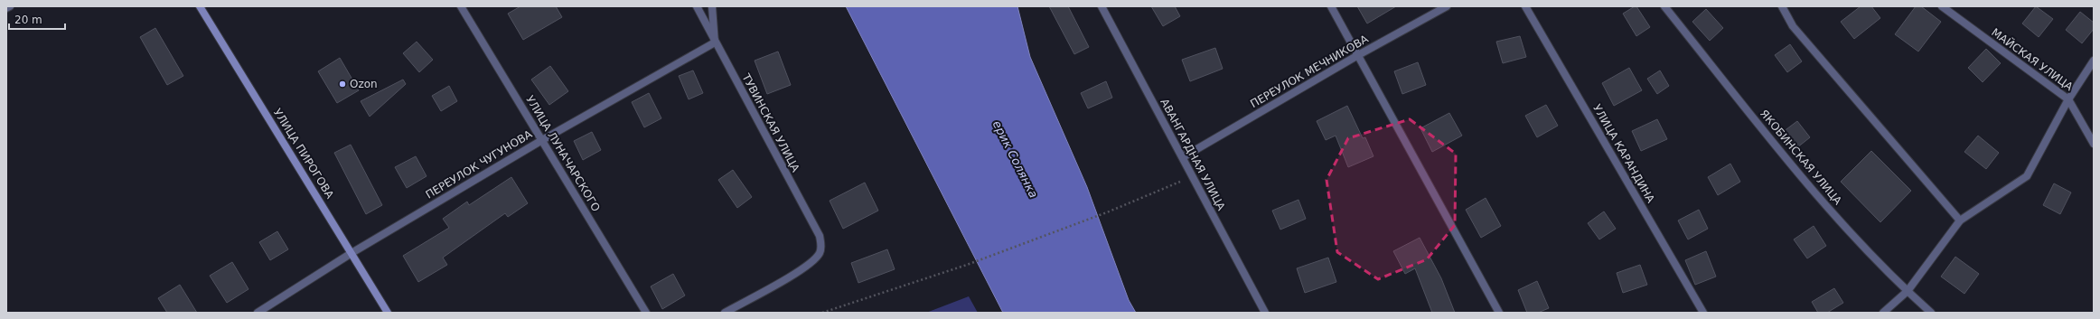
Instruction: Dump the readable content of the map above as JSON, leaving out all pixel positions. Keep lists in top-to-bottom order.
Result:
{
  "streets": {
    "main road": ["УЛИЦА ПИРОГОВА"],
    "street": [
      "МАЙСКАЯ УЛИЦА",
      "ПЕРЕУЛОК МЕЧНИКОВА",
      "ТУВИНСКАЯ УЛИЦА",
      "УЛИЦА ЛУНАЧАРСКОГО",
      "УЛИЦА КАРАНДИНА",
      "АВАНГАРДНАЯ УЛИЦА",
      "ЯКОБИНСКАЯ УЛИЦА",
      "ПЕРЕУЛОК ЧУГУНОВА"
    ]
  },
  "crossings": [
    ["ПЕРЕУЛОК МЕЧНИКОВА", "АВАНГАРДНАЯ УЛИЦА"],
    ["ТУВИНСКАЯ УЛИЦА", "ПЕРЕУЛОК ЧУГУНОВА"],
    ["УЛИЦА ПИРОГОВА", "ПЕРЕУЛОК ЧУГУНОВА"],
    ["УЛИЦА ЛУНАЧАРСКОГО", "ПЕРЕУЛОК ЧУГУНОВА"]
  ],
  "water": ["ерик Солянка"],
  "places": ["Ozon"],
  "scale_bar": "20 m"
}
